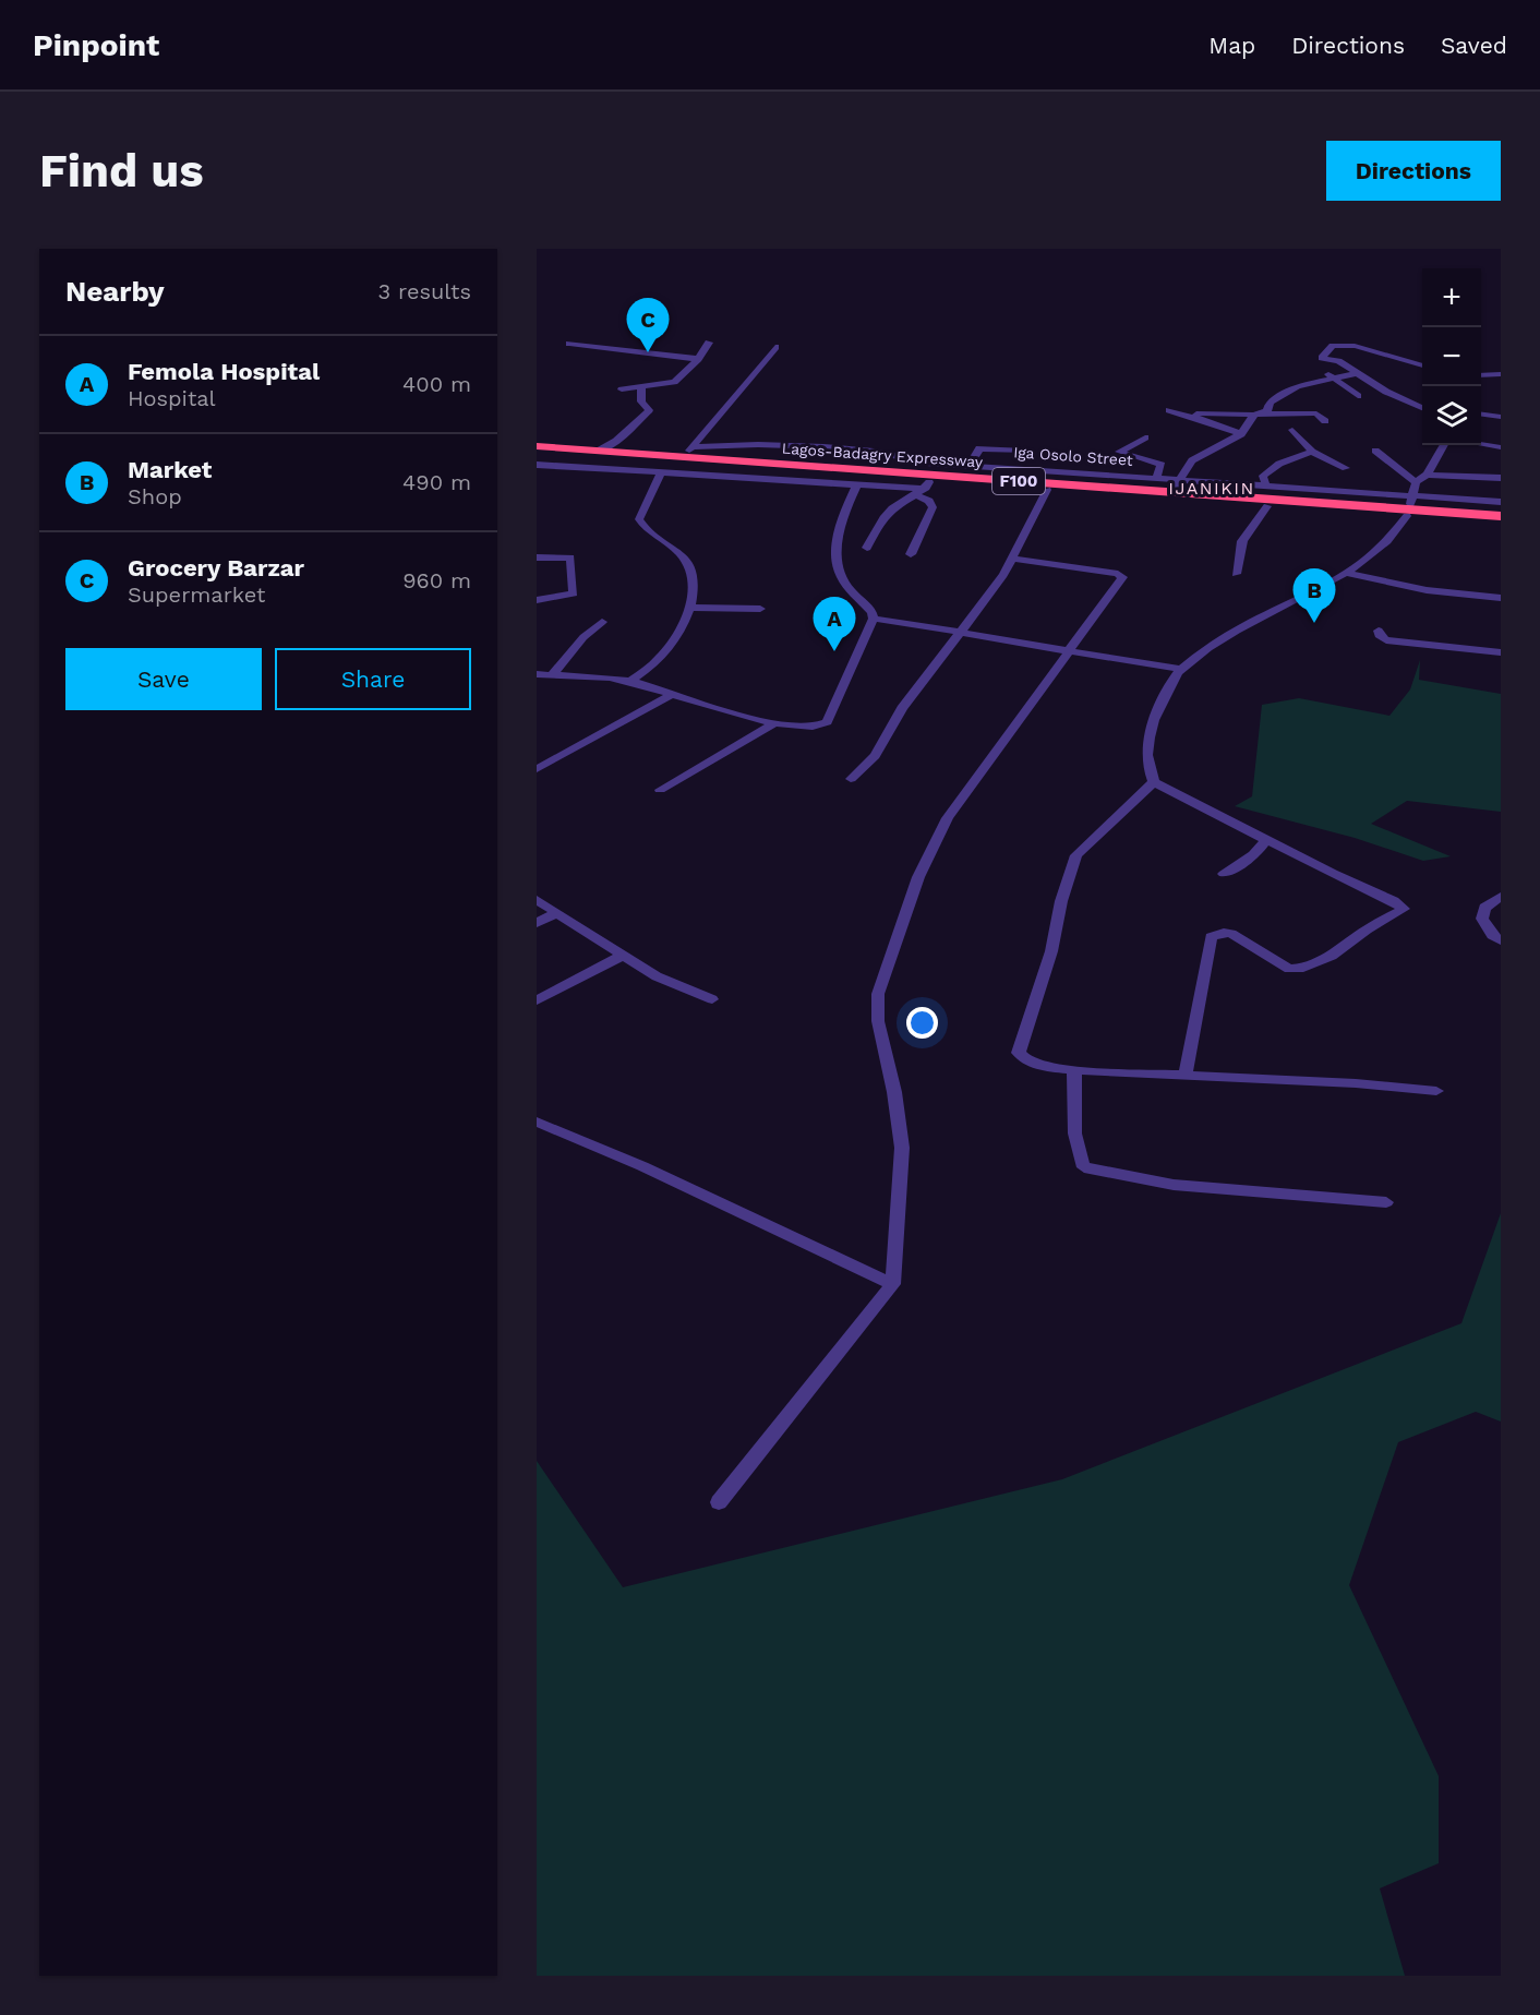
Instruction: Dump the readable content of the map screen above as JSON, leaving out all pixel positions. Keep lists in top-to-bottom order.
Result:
{
  "streets": {
    "highway": ["Lagos-Badagry Expressway", "F100"],
    "street": ["Iga Osolo Street"]
  },
  "crossings": [
    ["Lagos-Badagry Expressway", "Iga Osolo Street"]
  ],
  "districts": ["IJANIKIN"],
  "page": {
    "header": "Pinpoint",
    "nav": ["Map", "Directions", "Saved"],
    "buttons": [
      "Directions",
      ["Save", "Share"]
    ],
    "title": "Find us",
    "heading": ["Nearby", "3 results"],
    "map_buttons": ["+", "−"],
    "pins": ["C", "B", "A"],
    "list": [
      {
        "mark": "A",
        "name": "Femola Hospital",
        "note": "Hospital",
        "value": "400 m"
      },
      {
        "mark": "B",
        "name": "Market",
        "note": "Shop",
        "value": "490 m"
      },
      {
        "mark": "C",
        "name": "Grocery Barzar",
        "note": "Supermarket",
        "value": "960 m"
      }
    ]
  }
}
